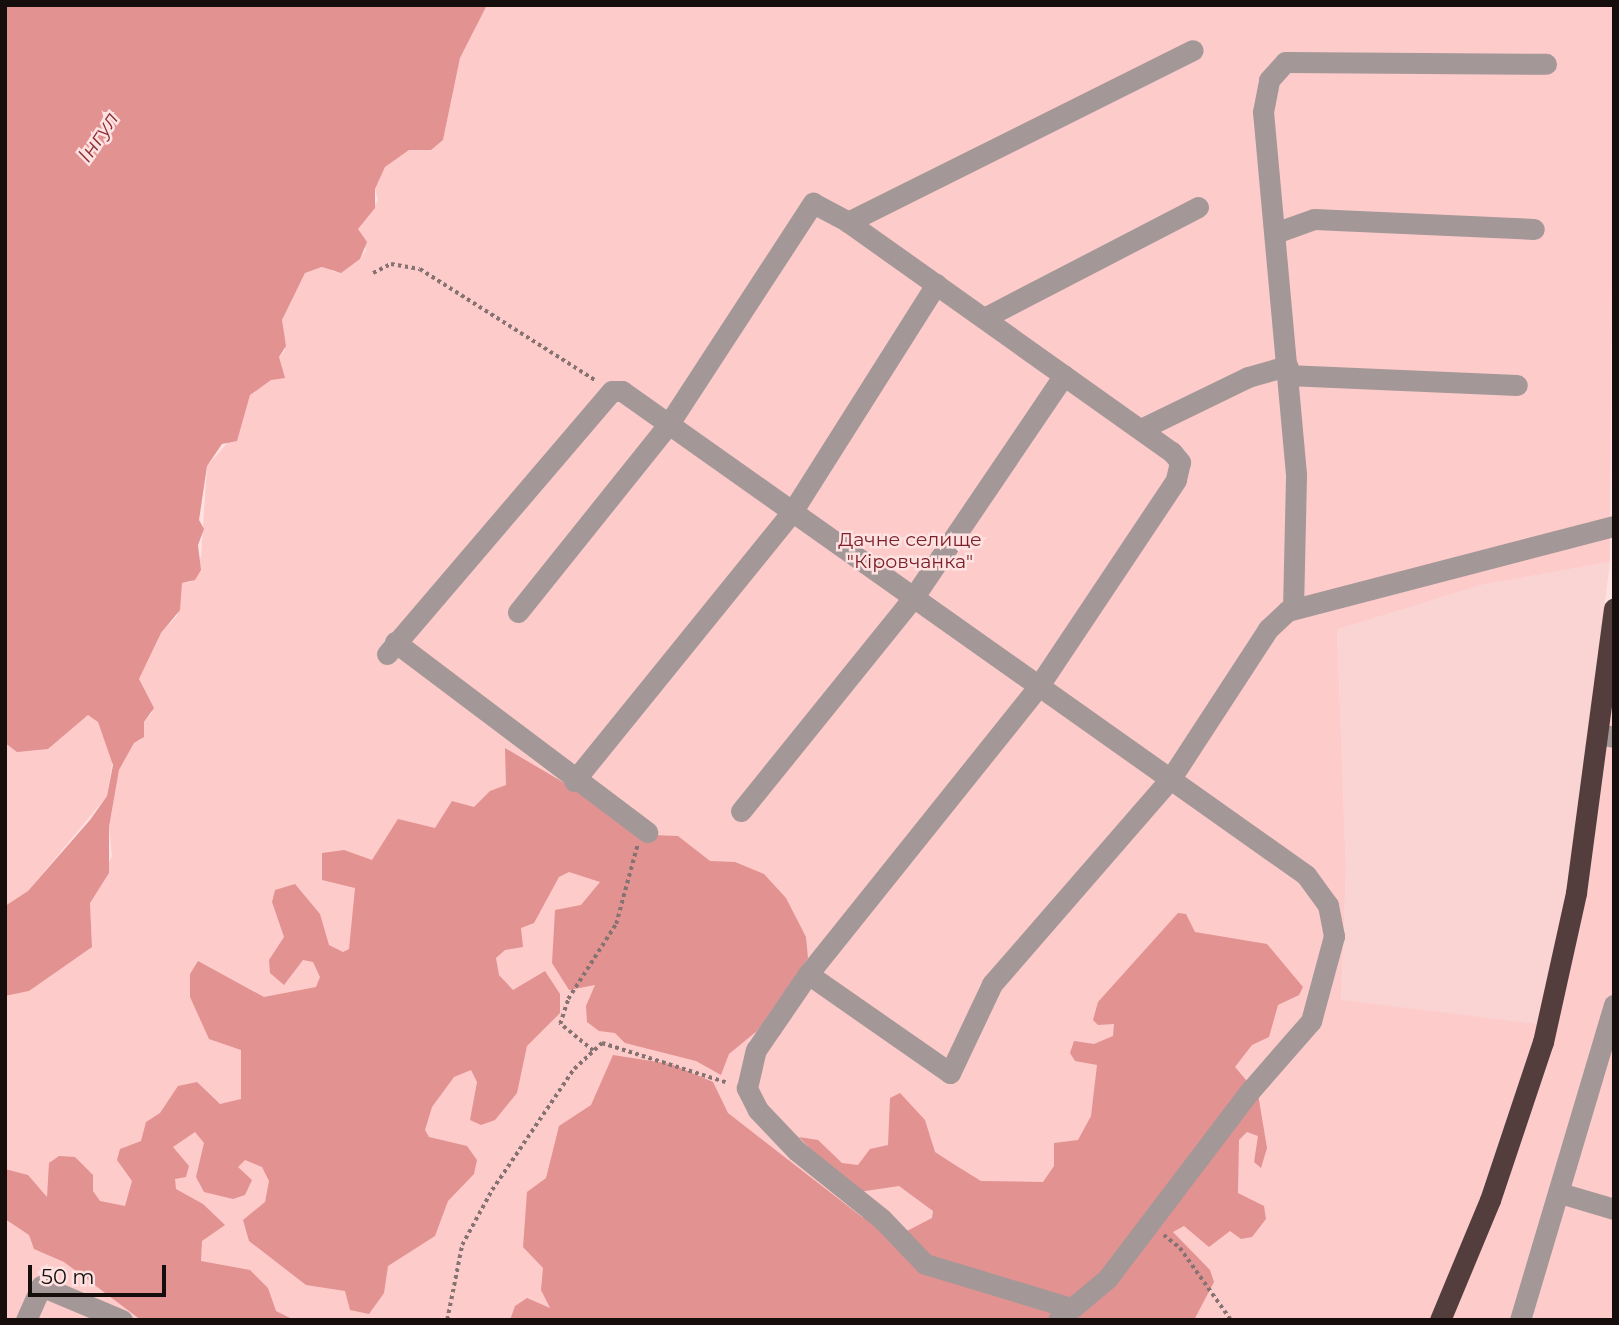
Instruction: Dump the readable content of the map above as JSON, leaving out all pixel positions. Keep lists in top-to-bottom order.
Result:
{
  "water": ["Інгул"],
  "parks": ["Дачне селище \"Кіровчанка\""],
  "scale_bar": "50 m"
}
